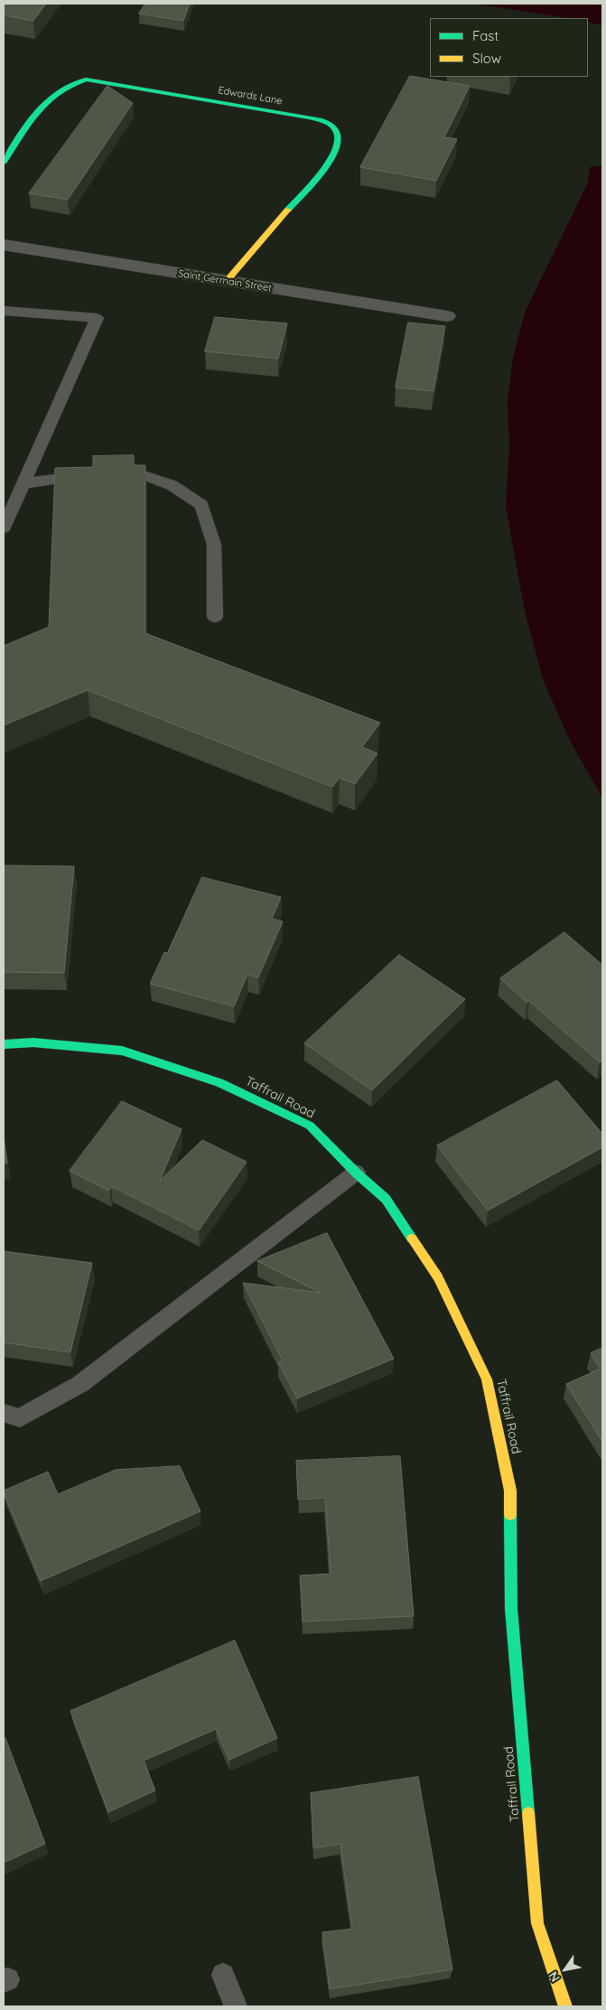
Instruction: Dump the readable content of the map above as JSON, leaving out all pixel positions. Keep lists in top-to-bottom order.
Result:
{
  "streets": {
    "street": ["Edwards Lane", "Saint Germain Street", "Taffrail Road"]
  },
  "crossings": [
    ["Edwards Lane", "Saint Germain Street"]
  ],
  "legend": ["Fast", "Slow"],
  "north": "bottom left"
}
